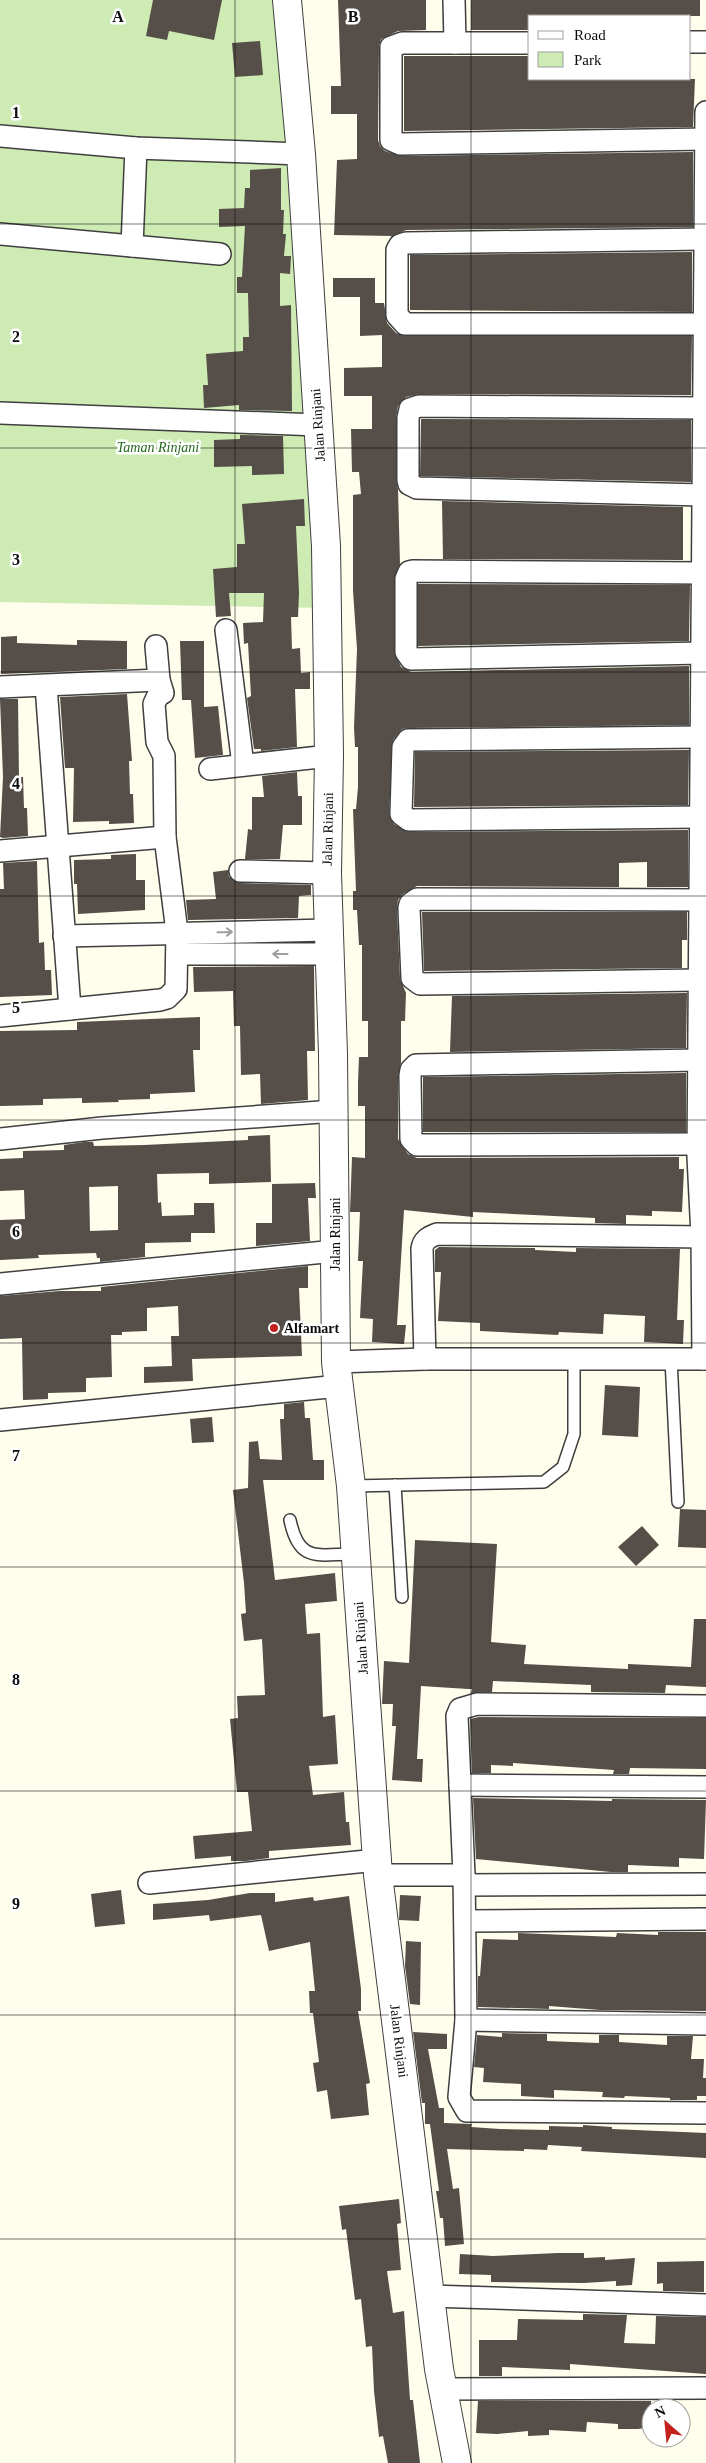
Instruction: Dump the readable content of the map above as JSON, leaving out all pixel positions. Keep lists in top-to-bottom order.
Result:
{
  "streets": {
    "street": ["Jalan Rinjani"]
  },
  "parks": ["Taman Rinjani"],
  "places": ["Alfamart"],
  "legend": ["Road", "Park"],
  "north": "top left",
  "grid": {
    "columns": ["A", "B"],
    "rows": [
      "1",
      "2",
      "3",
      "4",
      "5",
      "6",
      "7",
      "8",
      "9"
    ]
  }
}
